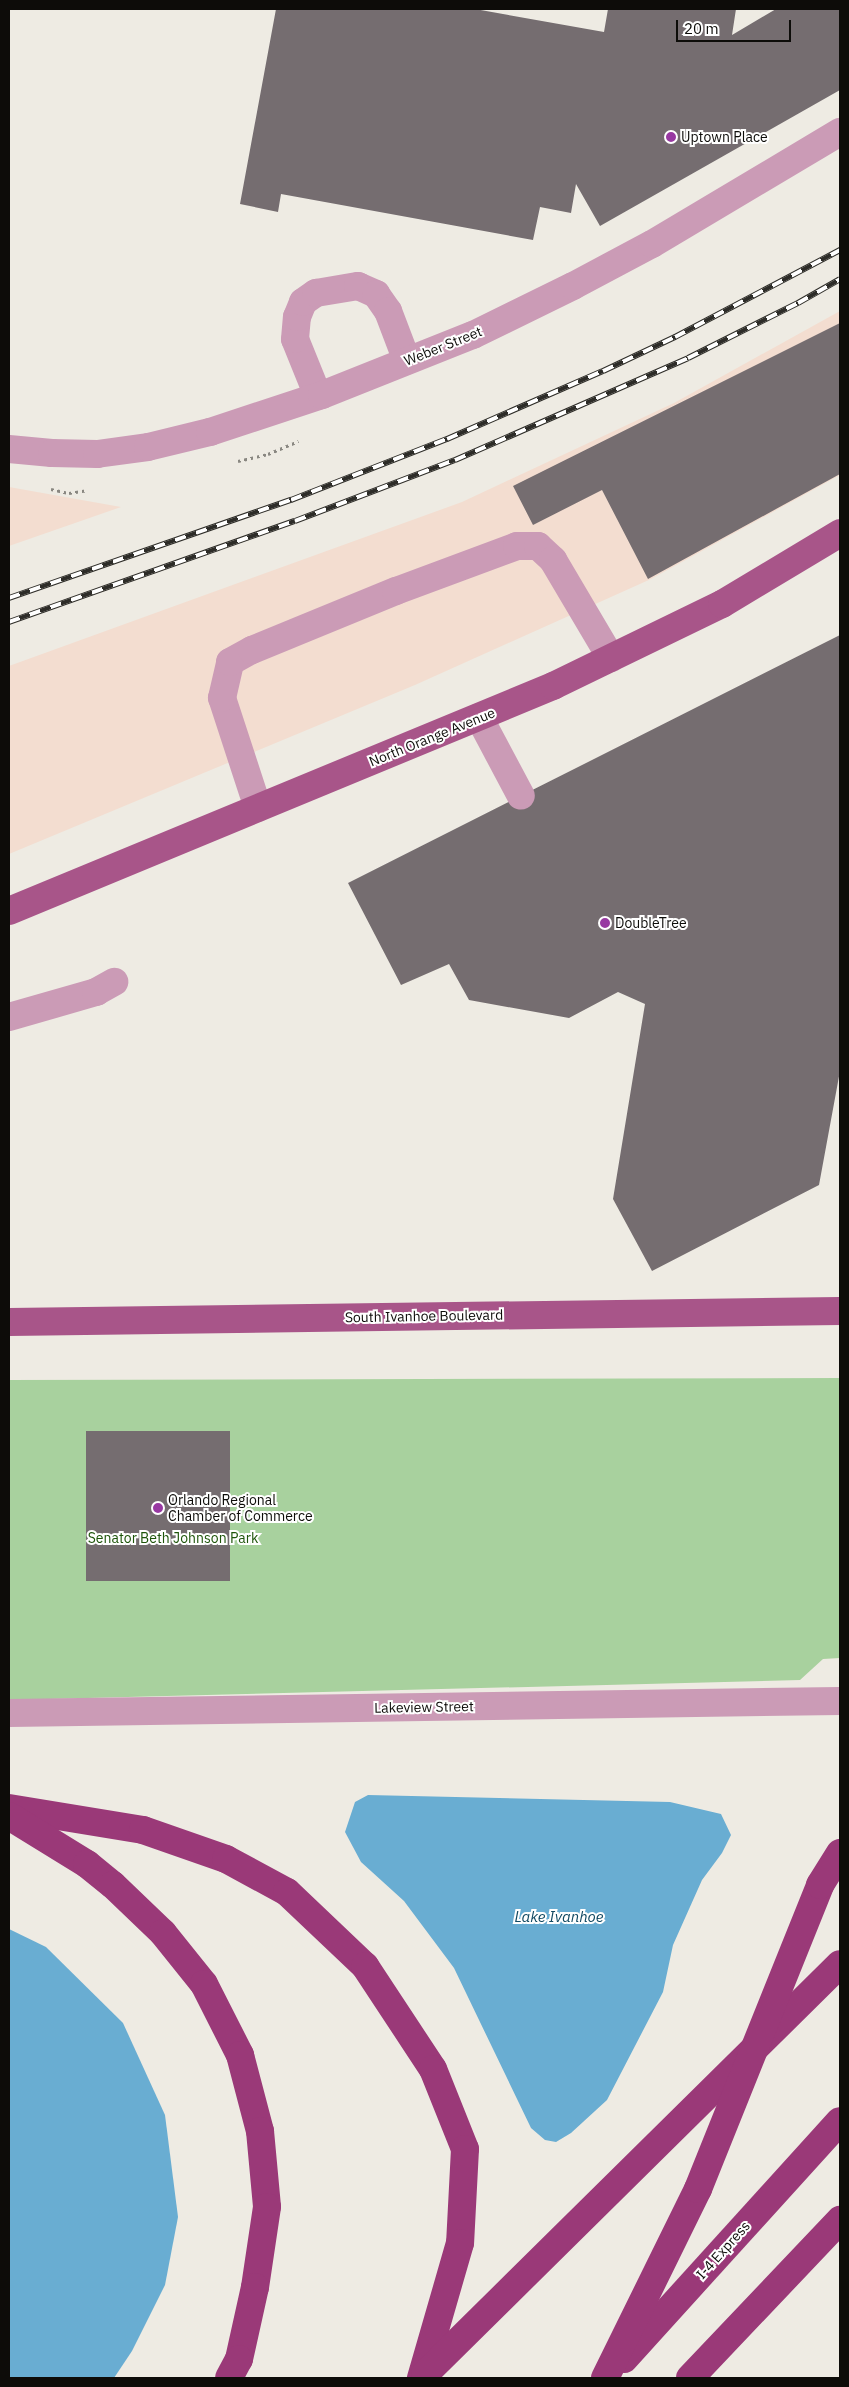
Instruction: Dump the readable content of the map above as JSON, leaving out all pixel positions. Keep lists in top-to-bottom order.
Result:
{
  "streets": {
    "highway": ["I-4 Express"],
    "main road": ["North Orange Avenue", "South Ivanhoe Boulevard"],
    "street": ["Weber Street", "Lakeview Street"]
  },
  "water": ["Lake Ivanhoe"],
  "parks": ["Senator Beth Johnson Park"],
  "places": ["Uptown Place", "DoubleTree", "Orlando Regional Chamber of Commerce"],
  "scale_bar": "20 m"
}
